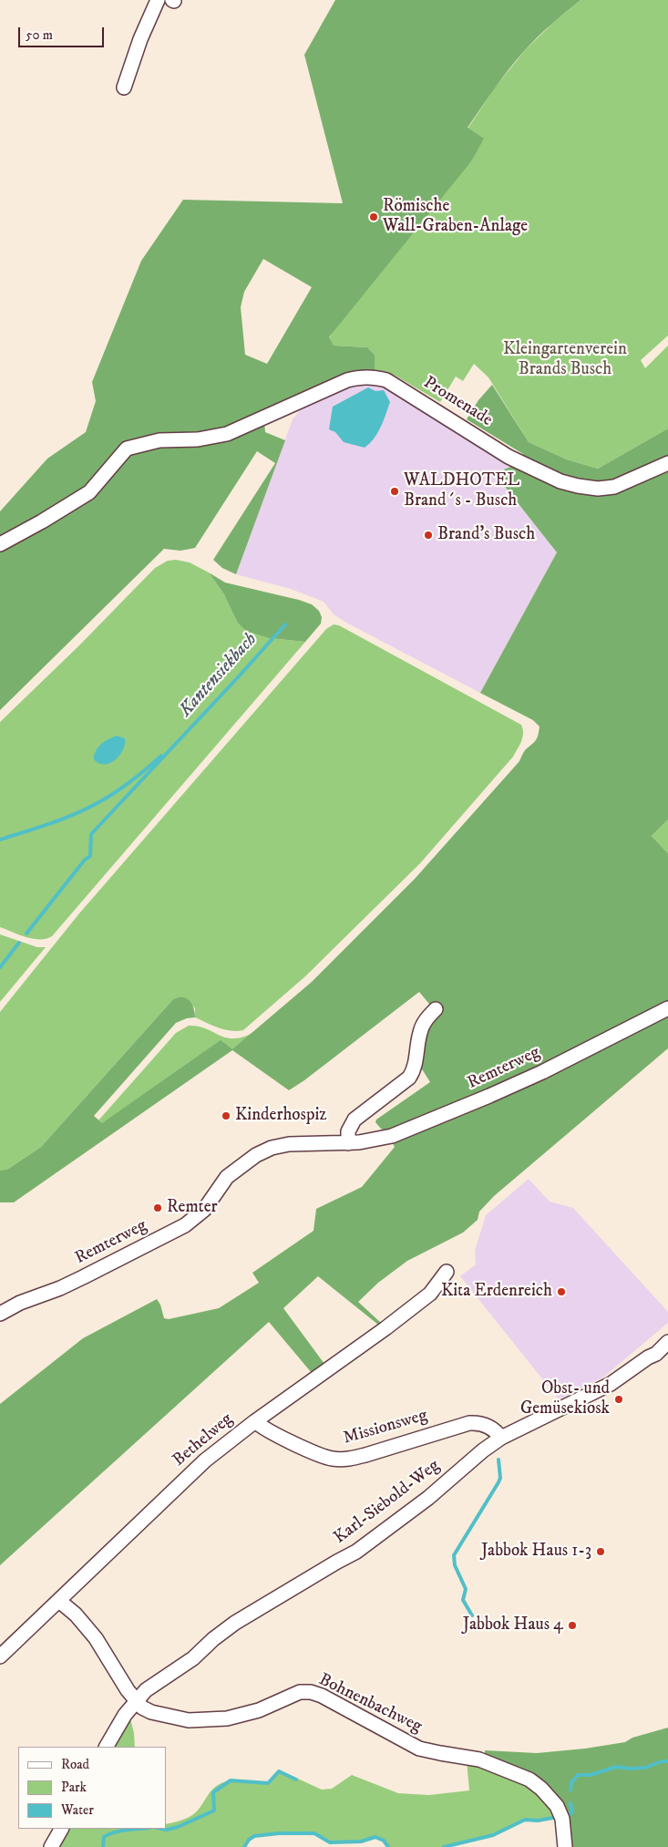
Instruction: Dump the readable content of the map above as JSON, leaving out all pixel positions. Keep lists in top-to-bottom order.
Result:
{
  "streets": {
    "street": [
      "Promenade",
      "Remterweg",
      "Missionsweg",
      "Bethelweg",
      "Karl-Siebold-Weg",
      "Bohnenbachweg"
    ]
  },
  "crossings": [
    ["Missionsweg", "Bethelweg"],
    ["Missionsweg", "Karl-Siebold-Weg"],
    ["Bethelweg", "Bohnenbachweg"],
    ["Karl-Siebold-Weg", "Bohnenbachweg"]
  ],
  "water": ["Kantensiekbach"],
  "parks": ["Kleingartenverein Brands Busch"],
  "places": [
    "Römische Wall-Graben-Anlage",
    "WALDHOTEL Brand´s - Busch",
    "Brand's Busch",
    "Kinderhospiz",
    "Remter",
    "Kita Erdenreich",
    "Obst- und Gemüsekiosk",
    "Jabbok Haus 1-3",
    "Jabbok Haus 4"
  ],
  "legend": ["Road", "Park", "Water"],
  "scale_bar": "50 m"
}
